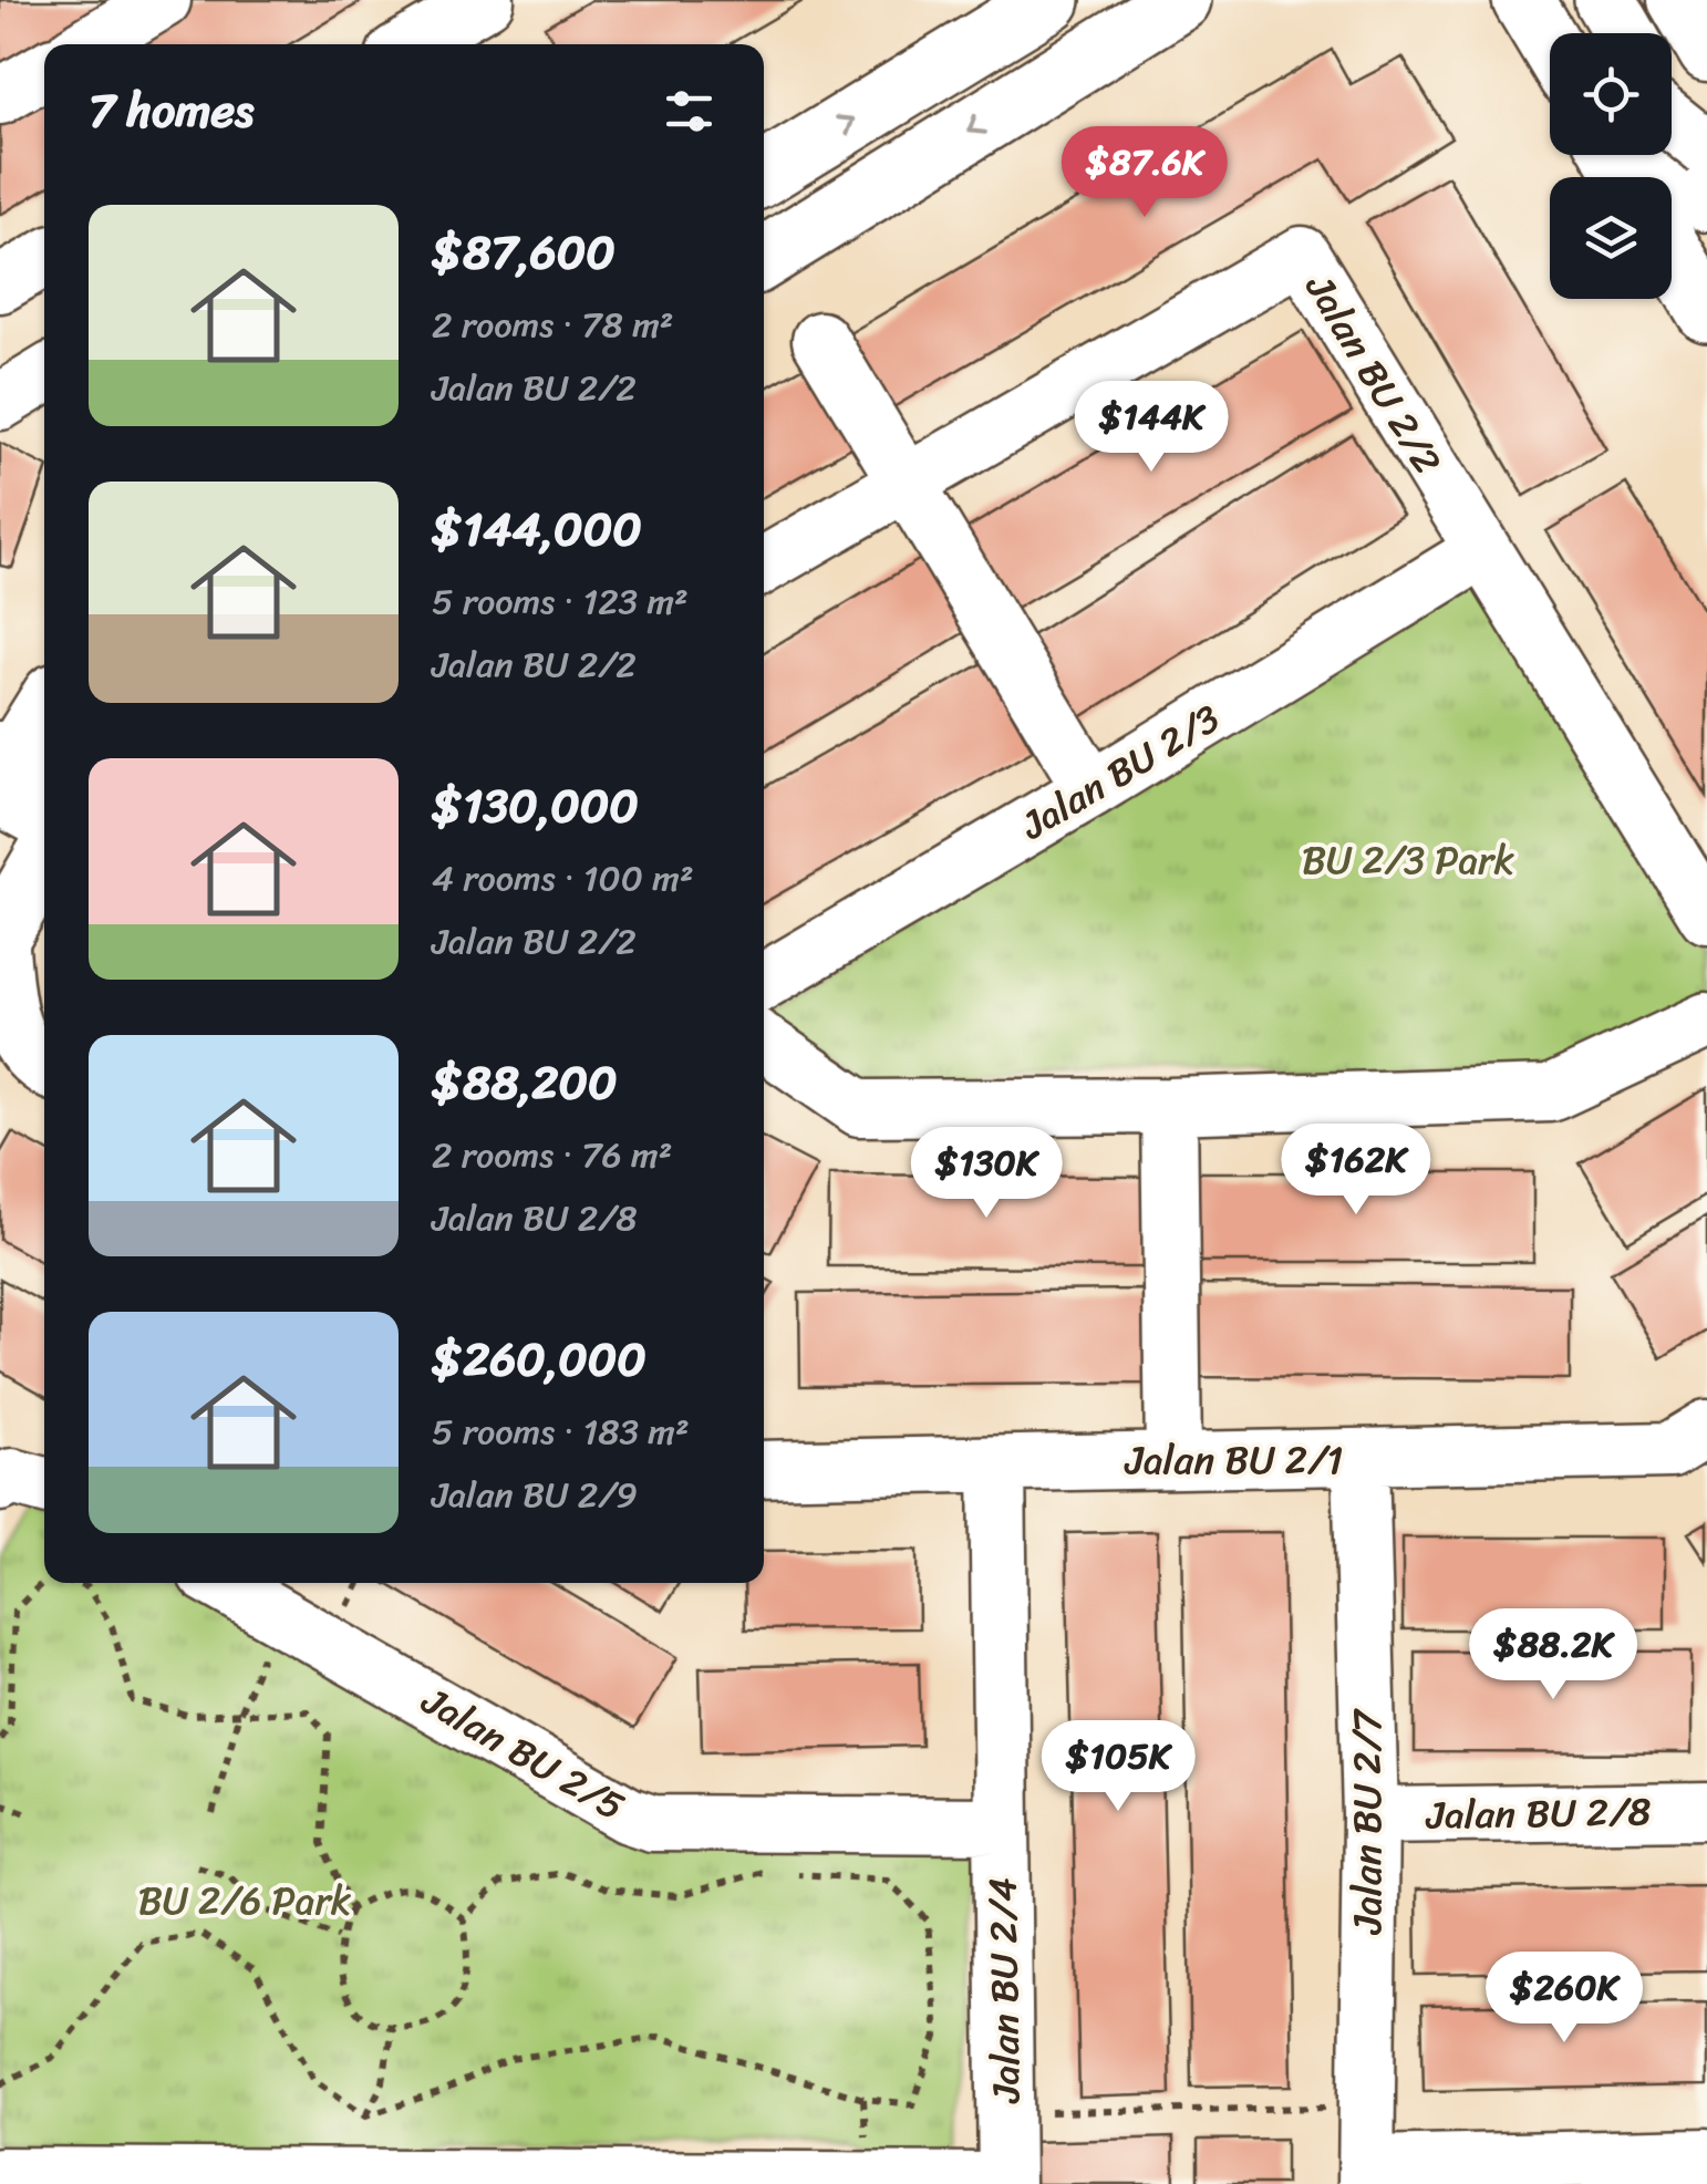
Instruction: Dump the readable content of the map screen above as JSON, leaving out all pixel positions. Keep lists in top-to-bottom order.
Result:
{
  "streets": {
    "street": [
      "Jalan BU 2/2",
      "Jalan BU 2/3",
      "Jalan BU 2/1",
      "Jalan BU 2/5",
      "Jalan BU 2/8",
      "Jalan BU 2/7",
      "Jalan BU 2/4"
    ]
  },
  "crossings": [
    ["Jalan BU 2/2", "Jalan BU 2/3"],
    ["Jalan BU 2/1", "Jalan BU 2/7"],
    ["Jalan BU 2/1", "Jalan BU 2/4"],
    ["Jalan BU 2/5", "Jalan BU 2/4"],
    ["Jalan BU 2/8", "Jalan BU 2/7"]
  ],
  "parks": ["BU 2/3 Park", "BU 2/6 Park"],
  "page": {
    "heading": "7 homes",
    "price": [
      "$87.6K",
      "$144K",
      "$162K",
      "$130K",
      "$88.2K",
      "$105K",
      "$260K"
    ],
    "list": [
      {
        "name": "$87,600",
        "note": "2 rooms · 78 m² · Jalan BU 2/2"
      },
      {
        "name": "$144,000",
        "note": "5 rooms · 123 m² · Jalan BU 2/2"
      },
      {
        "name": "$130,000",
        "note": "4 rooms · 100 m² · Jalan BU 2/2"
      },
      {
        "name": "$88,200",
        "note": "2 rooms · 76 m² · Jalan BU 2/8"
      },
      {
        "name": "$260,000",
        "note": "5 rooms · 183 m² · Jalan BU 2/9"
      }
    ]
  }
}
